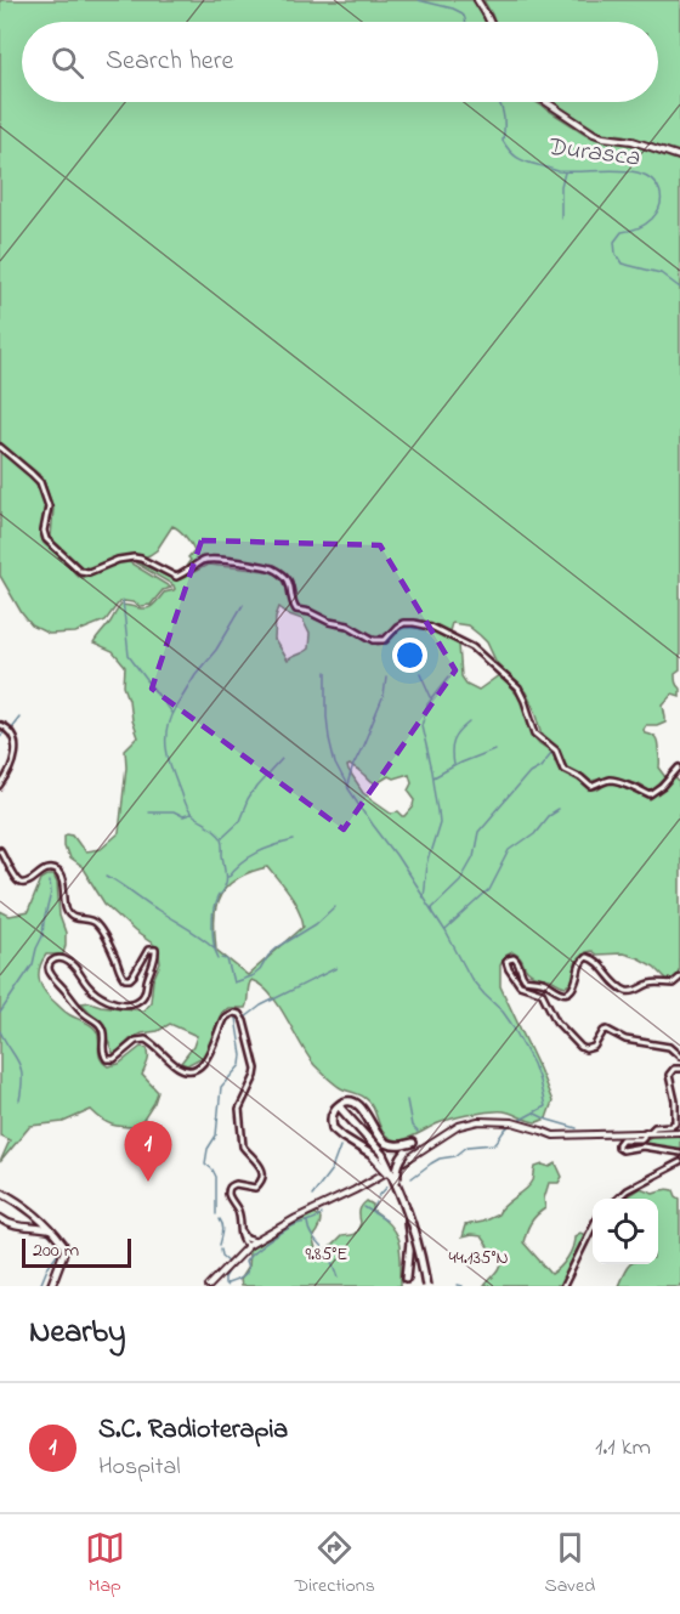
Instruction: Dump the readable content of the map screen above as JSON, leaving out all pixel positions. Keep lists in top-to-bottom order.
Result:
{
  "water": ["Durasca"],
  "scale_bar": "200 m",
  "page": {
    "search": "Search here",
    "pins": "1",
    "scale": "200 m",
    "heading": "Nearby",
    "list": [
      {
        "mark": "1",
        "name": "S.C. Radioterapia",
        "note": "Hospital",
        "value": "1.1 km"
      }
    ],
    "nav": ["Map", "Directions", "Saved"]
  },
  "coordinates": ["9.85°E", "44.135°N"]
}
